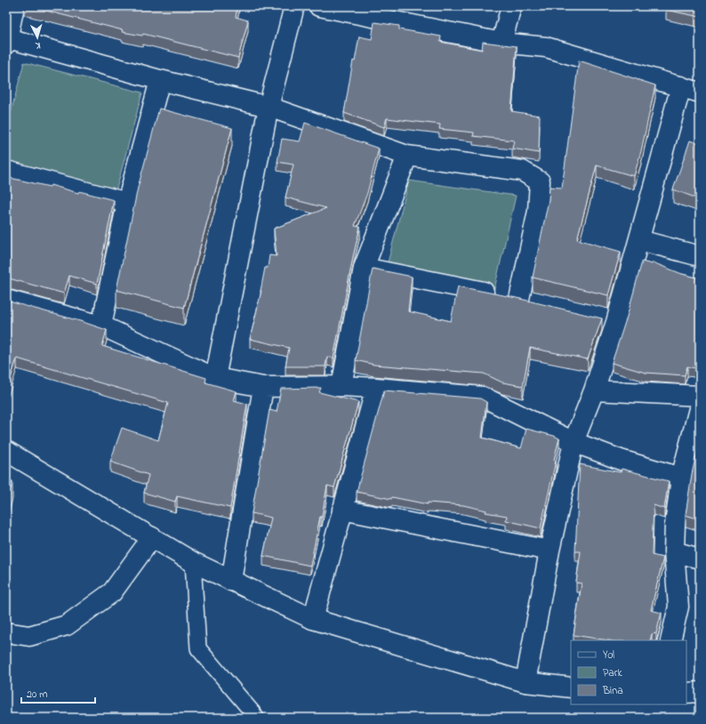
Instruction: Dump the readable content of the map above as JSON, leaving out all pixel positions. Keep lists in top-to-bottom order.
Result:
{
  "legend": ["Yol", "Park", "Bina"],
  "scale_bar": "20 m",
  "north": "bottom"
}
